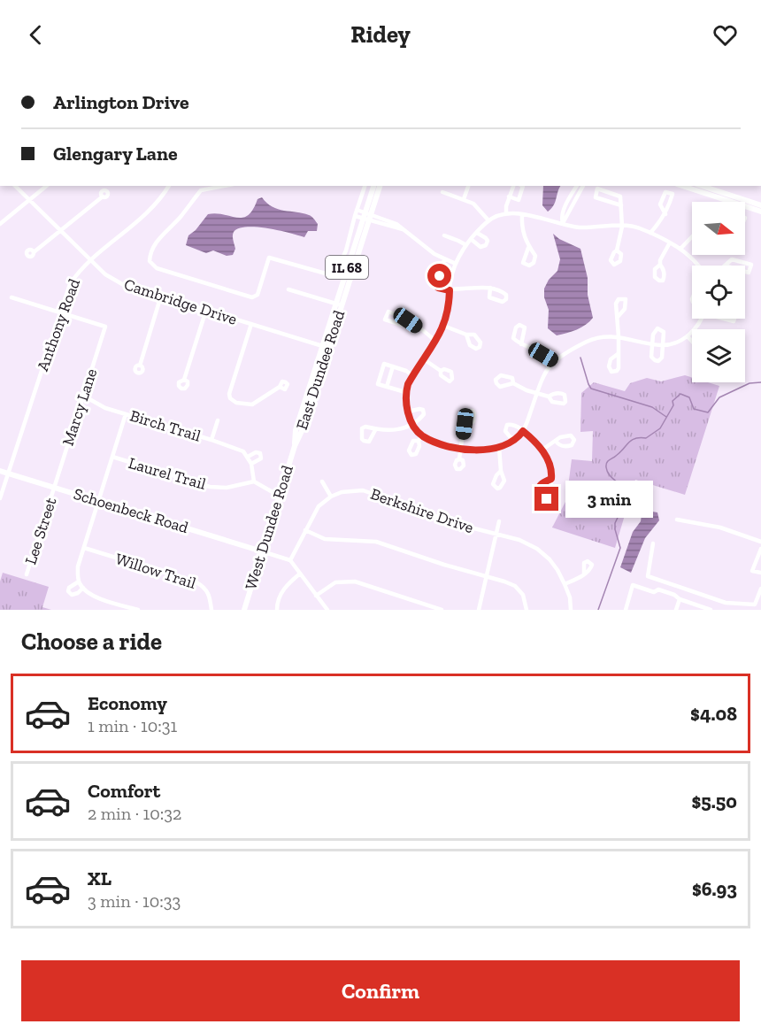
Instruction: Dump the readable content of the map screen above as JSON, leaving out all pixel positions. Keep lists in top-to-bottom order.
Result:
{
  "streets": {
    "main road": [
      "IL 68",
      "East Dundee Road",
      "Schoenbeck Road",
      "West Dundee Road"
    ],
    "street": [
      "Cambridge Drive",
      "Anthony Road",
      "Marcy Lane",
      "Birch Trail",
      "Laurel Trail",
      "Berkshire Drive",
      "Lee Street",
      "Willow Trail"
    ]
  },
  "crossings": [
    ["Cambridge Drive", "Anthony Road"],
    ["Cambridge Drive", "East Dundee Road"],
    ["Anthony Road", "Marcy Lane"],
    ["Anthony Road", "Schoenbeck Road"],
    ["East Dundee Road", "West Dundee Road"],
    ["Marcy Lane", "Birch Trail"],
    ["Marcy Lane", "Schoenbeck Road"],
    ["Marcy Lane", "Lee Street"],
    ["Birch Trail", "Laurel Trail"],
    ["Schoenbeck Road", "West Dundee Road"],
    ["Schoenbeck Road", "Lee Street"]
  ],
  "north": "right",
  "page": {
    "header": "Ridey",
    "banner": ["Arlington Drive", "Glengary Lane"],
    "bubble": "3 min",
    "heading": "Choose a ride",
    "list": [
      {
        "name": "Economy",
        "note": "1 min · 10:31",
        "value": "$4.08"
      },
      {
        "name": "Comfort",
        "note": "2 min · 10:32",
        "value": "$5.50"
      },
      {
        "name": "XL",
        "note": "3 min · 10:33",
        "value": "$6.93"
      }
    ],
    "buttons": "Confirm"
  }
}
